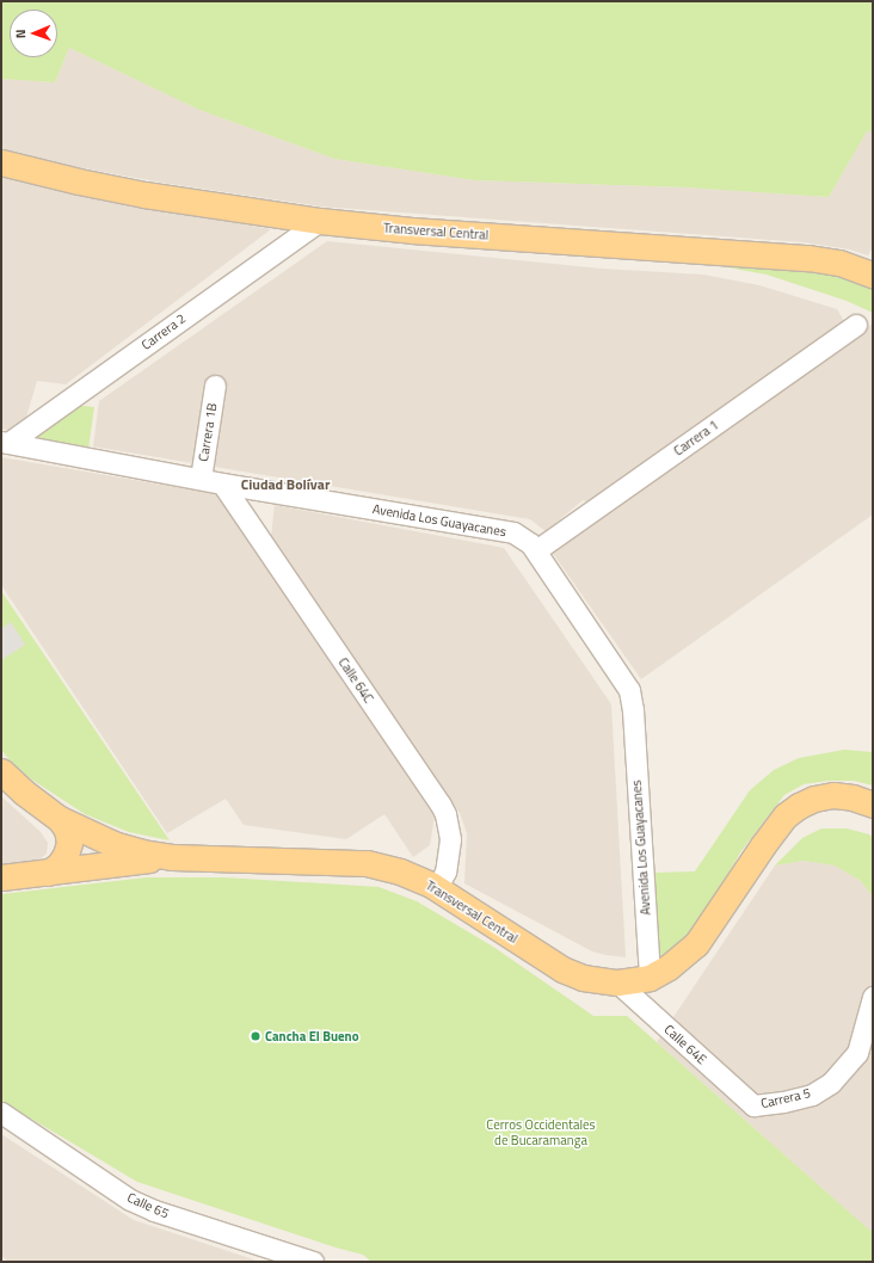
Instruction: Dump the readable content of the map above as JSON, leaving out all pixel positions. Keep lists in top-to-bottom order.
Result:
{
  "streets": {
    "main road": ["Transversal Central"],
    "street": [
      "Carrera 2",
      "Carrera 1B",
      "Carrera 1",
      "Avenida Los Guayacanes",
      "Calle 64C",
      "Calle 64E",
      "Carrera 5",
      "Calle 65"
    ]
  },
  "crossings": [
    ["Transversal Central", "Carrera 2"],
    ["Transversal Central", "Avenida Los Guayacanes"],
    ["Transversal Central", "Calle 64C"],
    ["Transversal Central", "Calle 64E"],
    ["Carrera 2", "Avenida Los Guayacanes"],
    ["Carrera 1B", "Avenida Los Guayacanes"],
    ["Carrera 1", "Avenida Los Guayacanes"],
    ["Avenida Los Guayacanes", "Calle 64C"],
    ["Calle 64E", "Carrera 5"]
  ],
  "districts": ["Ciudad Bolívar"],
  "parks": ["Cerros Occidentales de Bucaramanga"],
  "places": ["Cancha El Bueno"],
  "north": "left"
}
